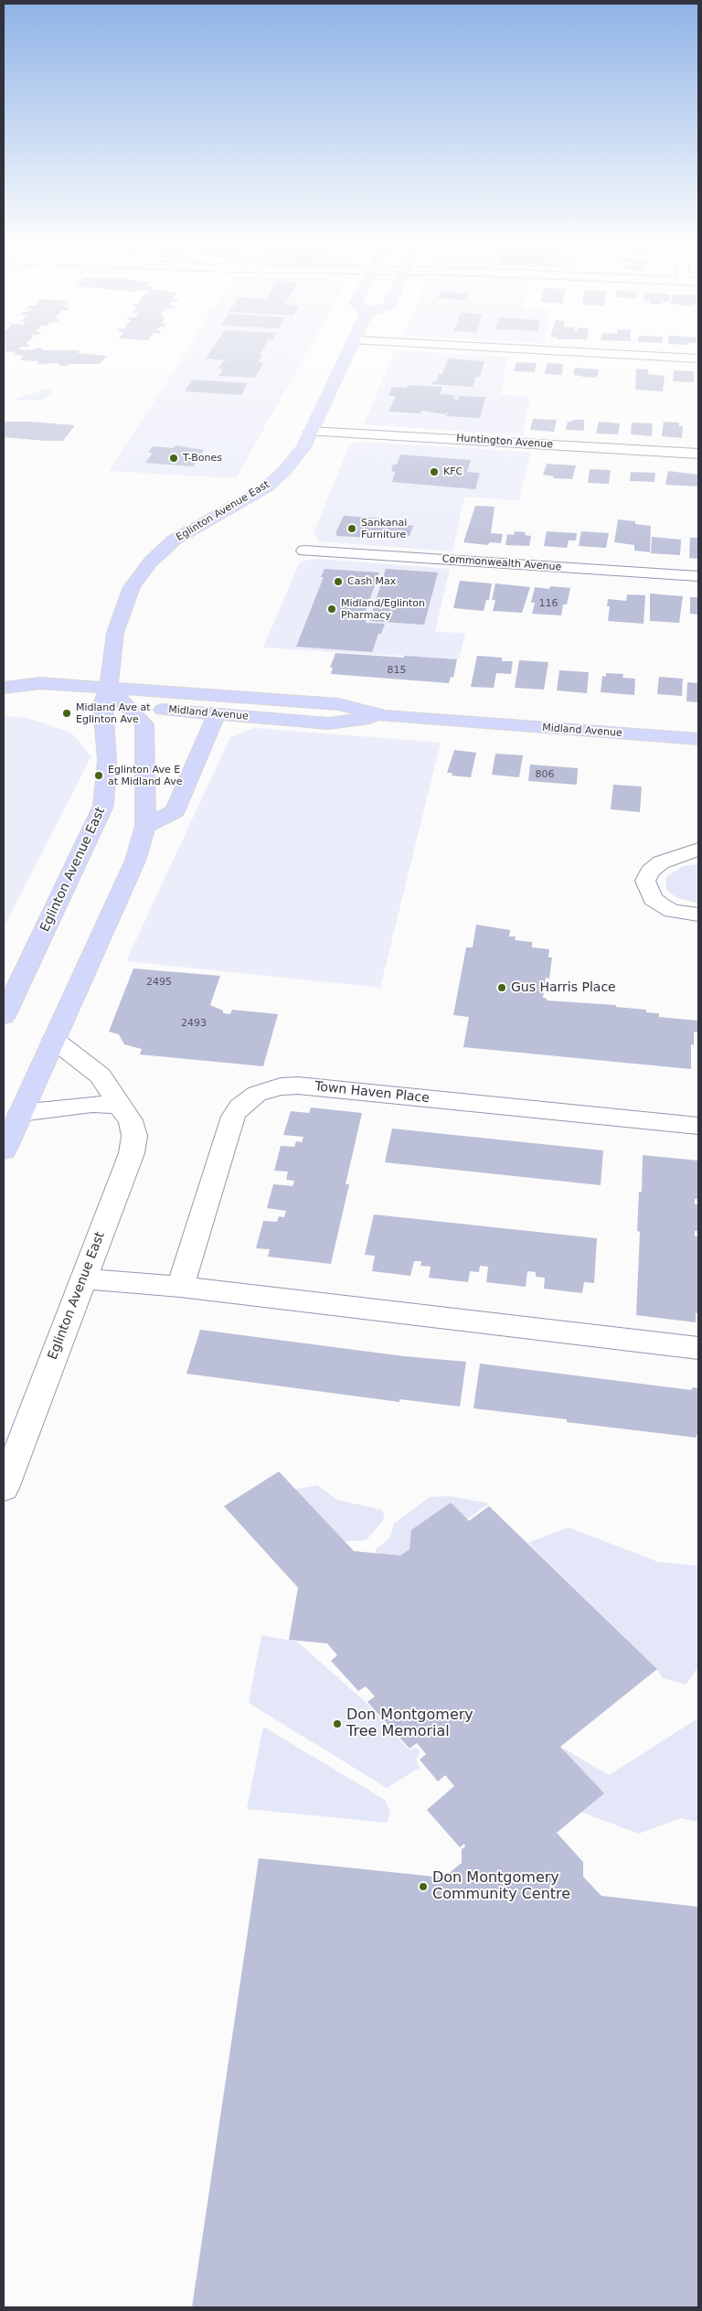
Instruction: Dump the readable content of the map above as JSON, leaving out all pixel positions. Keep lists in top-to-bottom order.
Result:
{
  "streets": {
    "main road": ["Eglinton Avenue East", "Midland Avenue"],
    "street": ["Huntington Avenue", "Commonwealth Avenue", "Town Haven Place"]
  },
  "crossings": [
    ["Huntington Avenue", "Eglinton Avenue East"],
    ["Eglinton Avenue East", "Midland Avenue"]
  ],
  "places": [
    "T-Bones",
    "KFC",
    "Sankanai Furniture",
    "Cash Max",
    "Midland/Eglinton Pharmacy",
    "Midland Ave at Eglinton Ave",
    "Eglinton Ave E at Midland Ave",
    "Gus Harris Place",
    "Don Montgomery Tree Memorial",
    "Don Montgomery Community Centre"
  ],
  "house_numbers": [
    "116",
    "815",
    "806",
    "2495",
    "2493"
  ]
}
